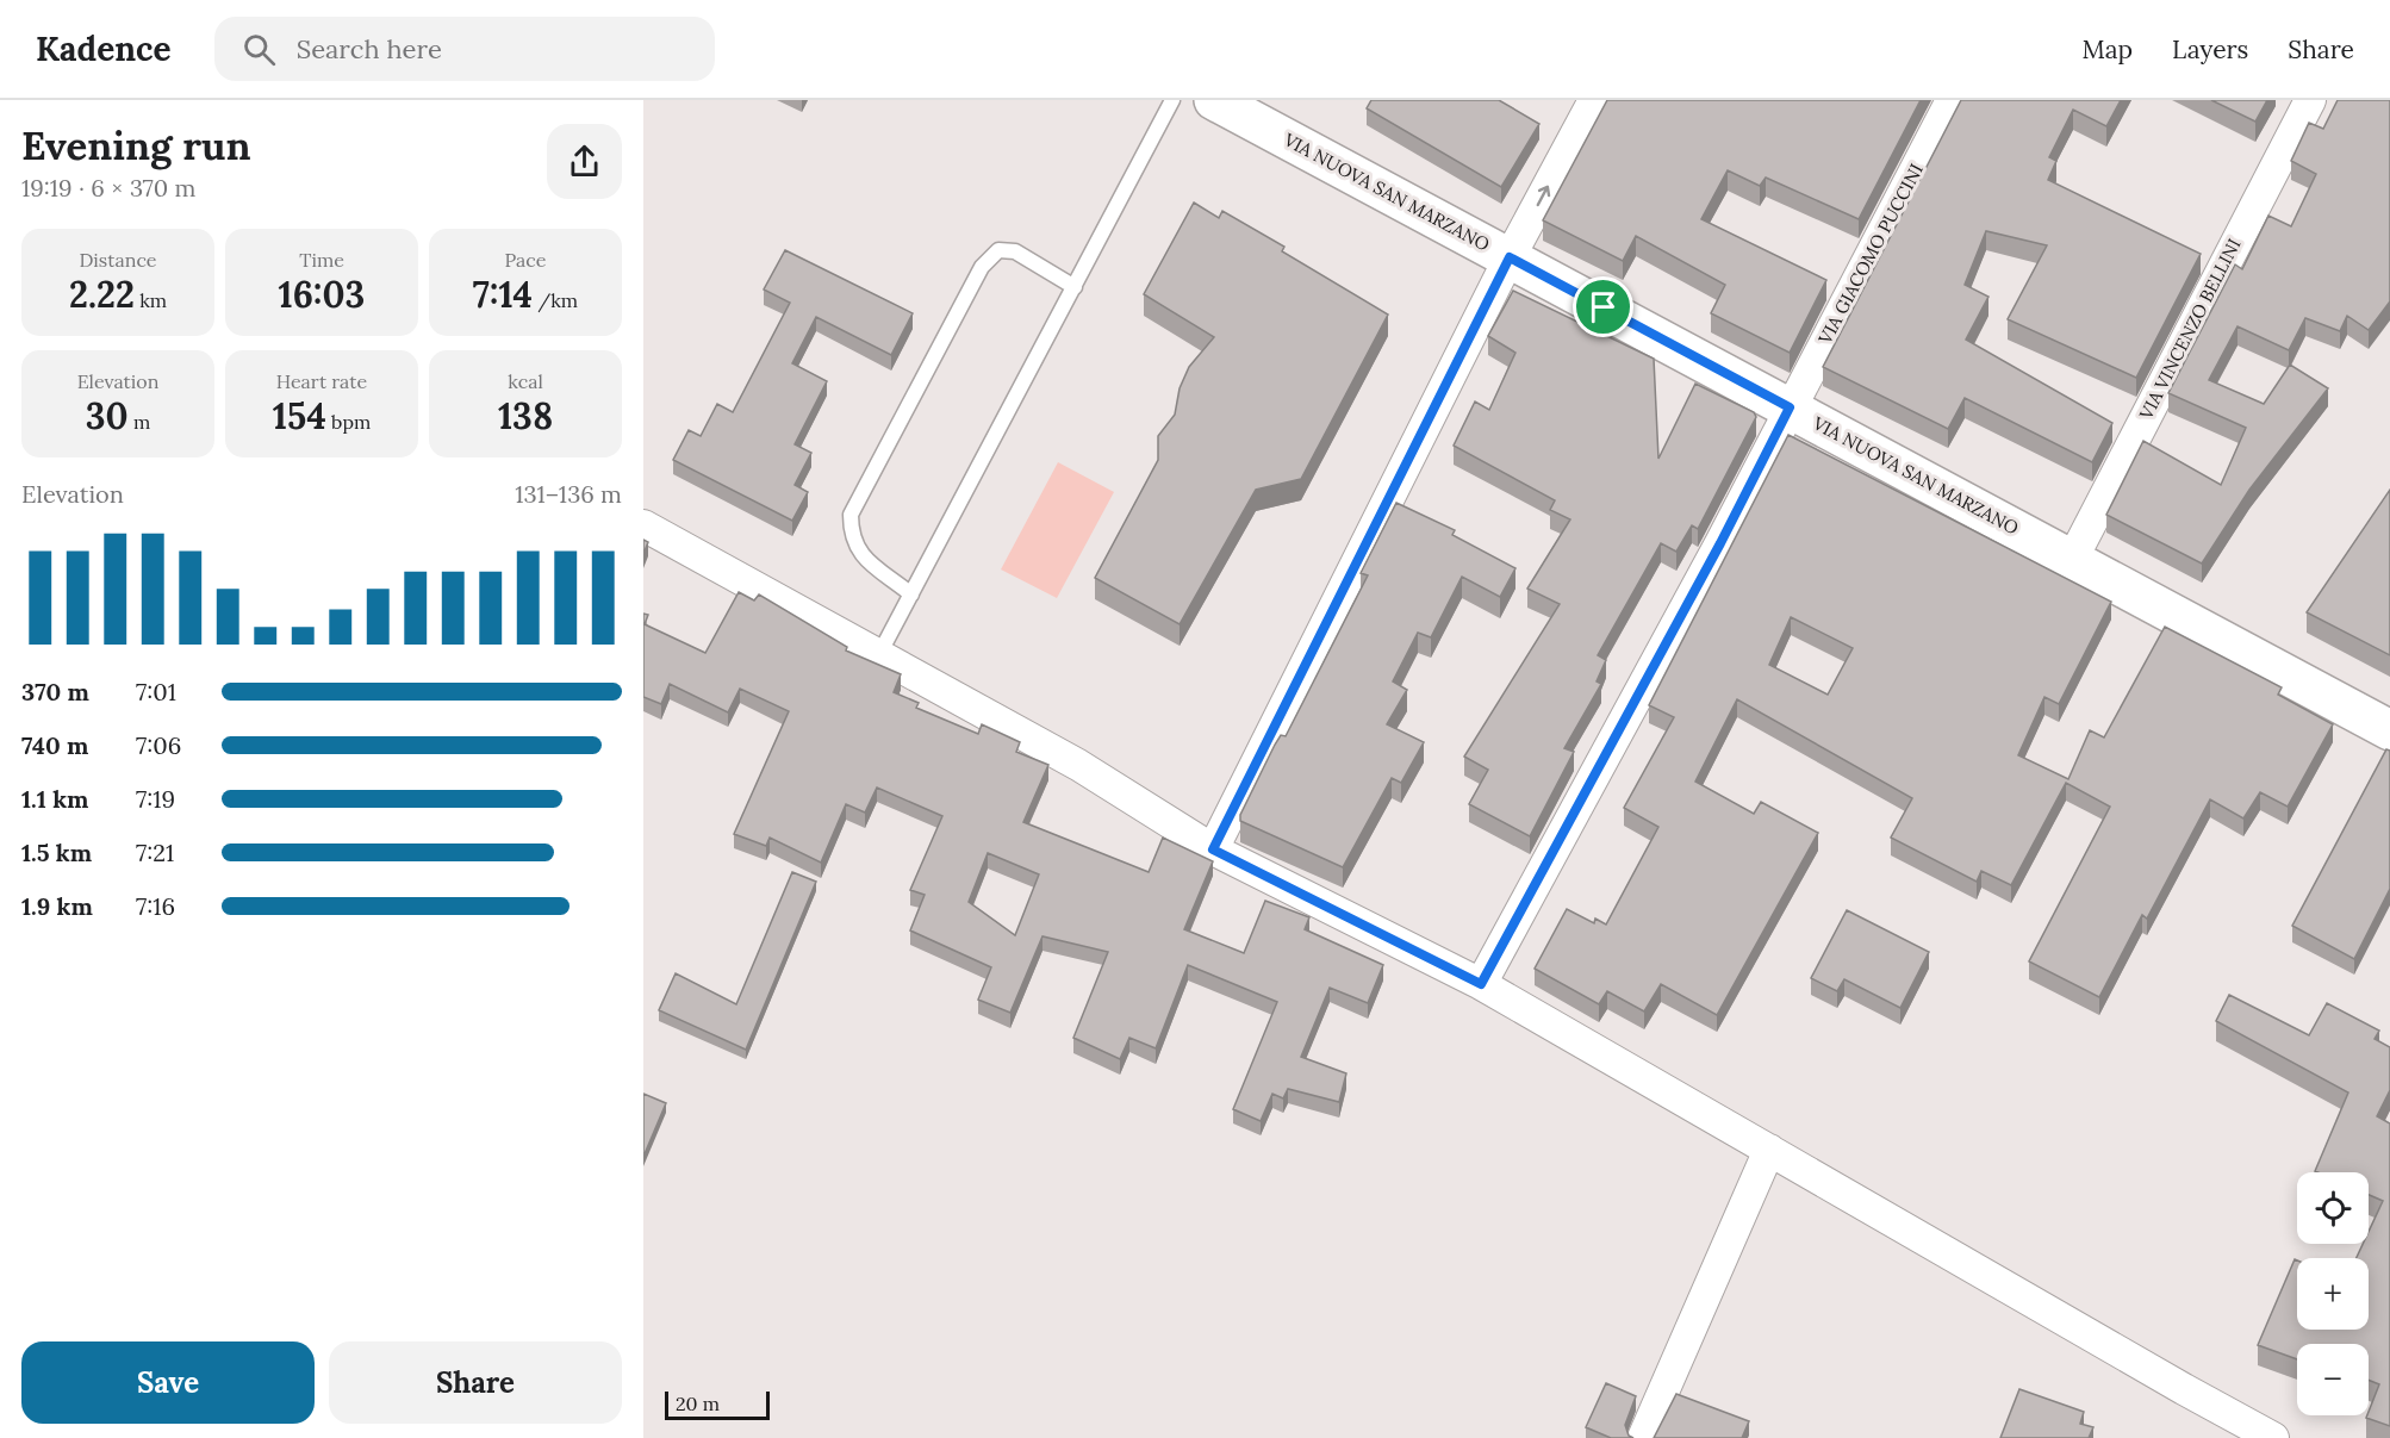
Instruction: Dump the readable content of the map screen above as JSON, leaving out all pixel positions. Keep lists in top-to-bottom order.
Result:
{
  "streets": {
    "main road": ["VIA NUOVA SAN MARZANO"],
    "street": ["VIA GIACOMO PUCCINI", "VIA VINCENZO BELLINI"]
  },
  "crossings": [
    ["VIA NUOVA SAN MARZANO", "VIA GIACOMO PUCCINI"],
    ["VIA NUOVA SAN MARZANO", "VIA VINCENZO BELLINI"]
  ],
  "scale_bar": "20 m",
  "page": {
    "header": "Kadence",
    "search": "Search here",
    "nav": ["Map", "Layers", "Share"],
    "heading": ["Evening run", "19:19 · 6 × 370 m"],
    "stats": [
      ["Distance", "2.22 km"],
      ["Time", "16:03"],
      ["Pace", "7:14 /km"],
      ["Elevation", "30 m"],
      ["Heart rate", "154 bpm"],
      ["kcal", "138"]
    ],
    "chart": ["Elevation", "131–136 m"],
    "list": [
      {
        "name": "370 m",
        "note": "7:01"
      },
      {
        "name": "740 m",
        "note": "7:06"
      },
      {
        "name": "1.1 km",
        "note": "7:19"
      },
      {
        "name": "1.5 km",
        "note": "7:21"
      },
      {
        "name": "1.9 km",
        "note": "7:16"
      }
    ],
    "map_buttons": ["+", "−"],
    "buttons": ["Save", "Share"],
    "scale": "20 m"
  }
}
